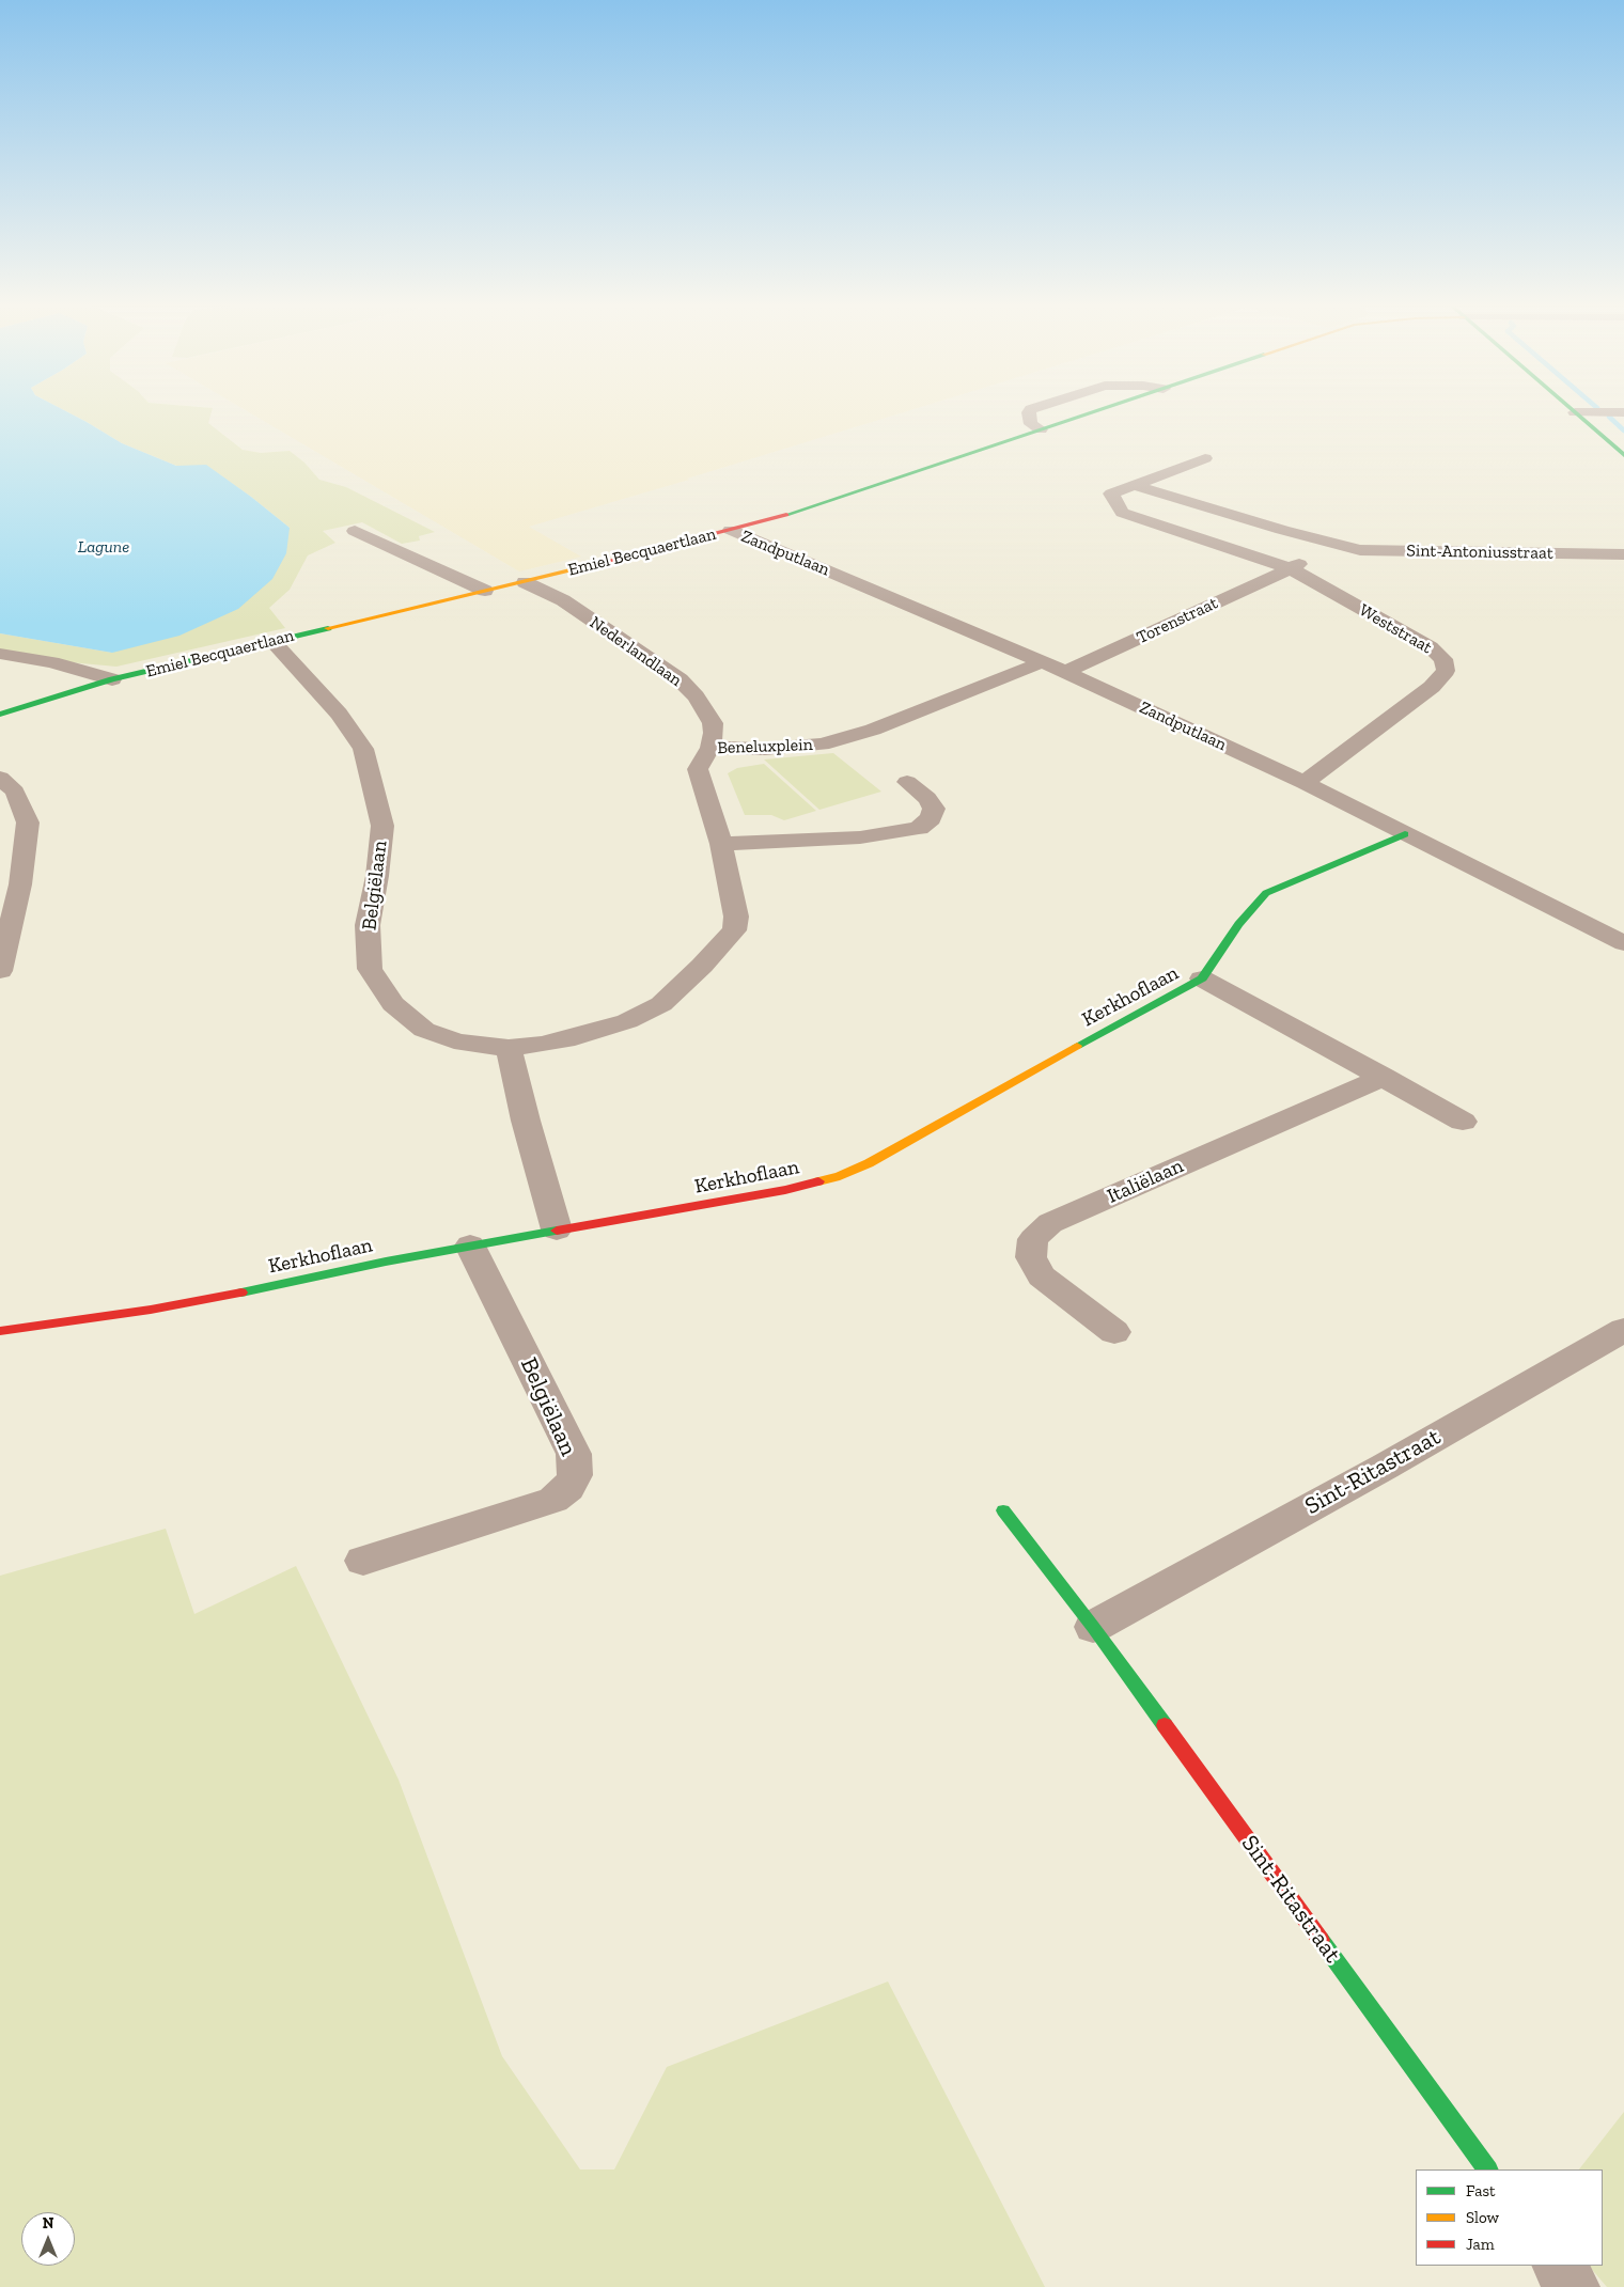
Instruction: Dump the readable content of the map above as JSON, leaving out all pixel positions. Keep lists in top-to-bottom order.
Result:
{
  "streets": {
    "street": [
      "Emiel Becquaertlaan",
      "Sint-Antoniusstraat",
      "Zandputlaan",
      "Torenstraat",
      "Weststraat",
      "Nederlandlaan",
      "Beneluxplein",
      "Belgiëlaan",
      "Kerkhoflaan",
      "Italiëlaan",
      "Sint-Ritastraat"
    ]
  },
  "crossings": [
    ["Emiel Becquaertlaan", "Zandputlaan"],
    ["Emiel Becquaertlaan", "Nederlandlaan"],
    ["Emiel Becquaertlaan", "Belgiëlaan"],
    ["Zandputlaan", "Torenstraat"],
    ["Zandputlaan", "Weststraat"],
    ["Zandputlaan", "Beneluxplein"],
    ["Zandputlaan", "Kerkhoflaan"],
    ["Torenstraat", "Weststraat"],
    ["Nederlandlaan", "Beneluxplein"],
    ["Beneluxplein", "Belgiëlaan"],
    ["Belgiëlaan", "Kerkhoflaan"]
  ],
  "water": ["Lagune"],
  "legend": ["Fast", "Slow", "Jam"],
  "north": "top"
}
